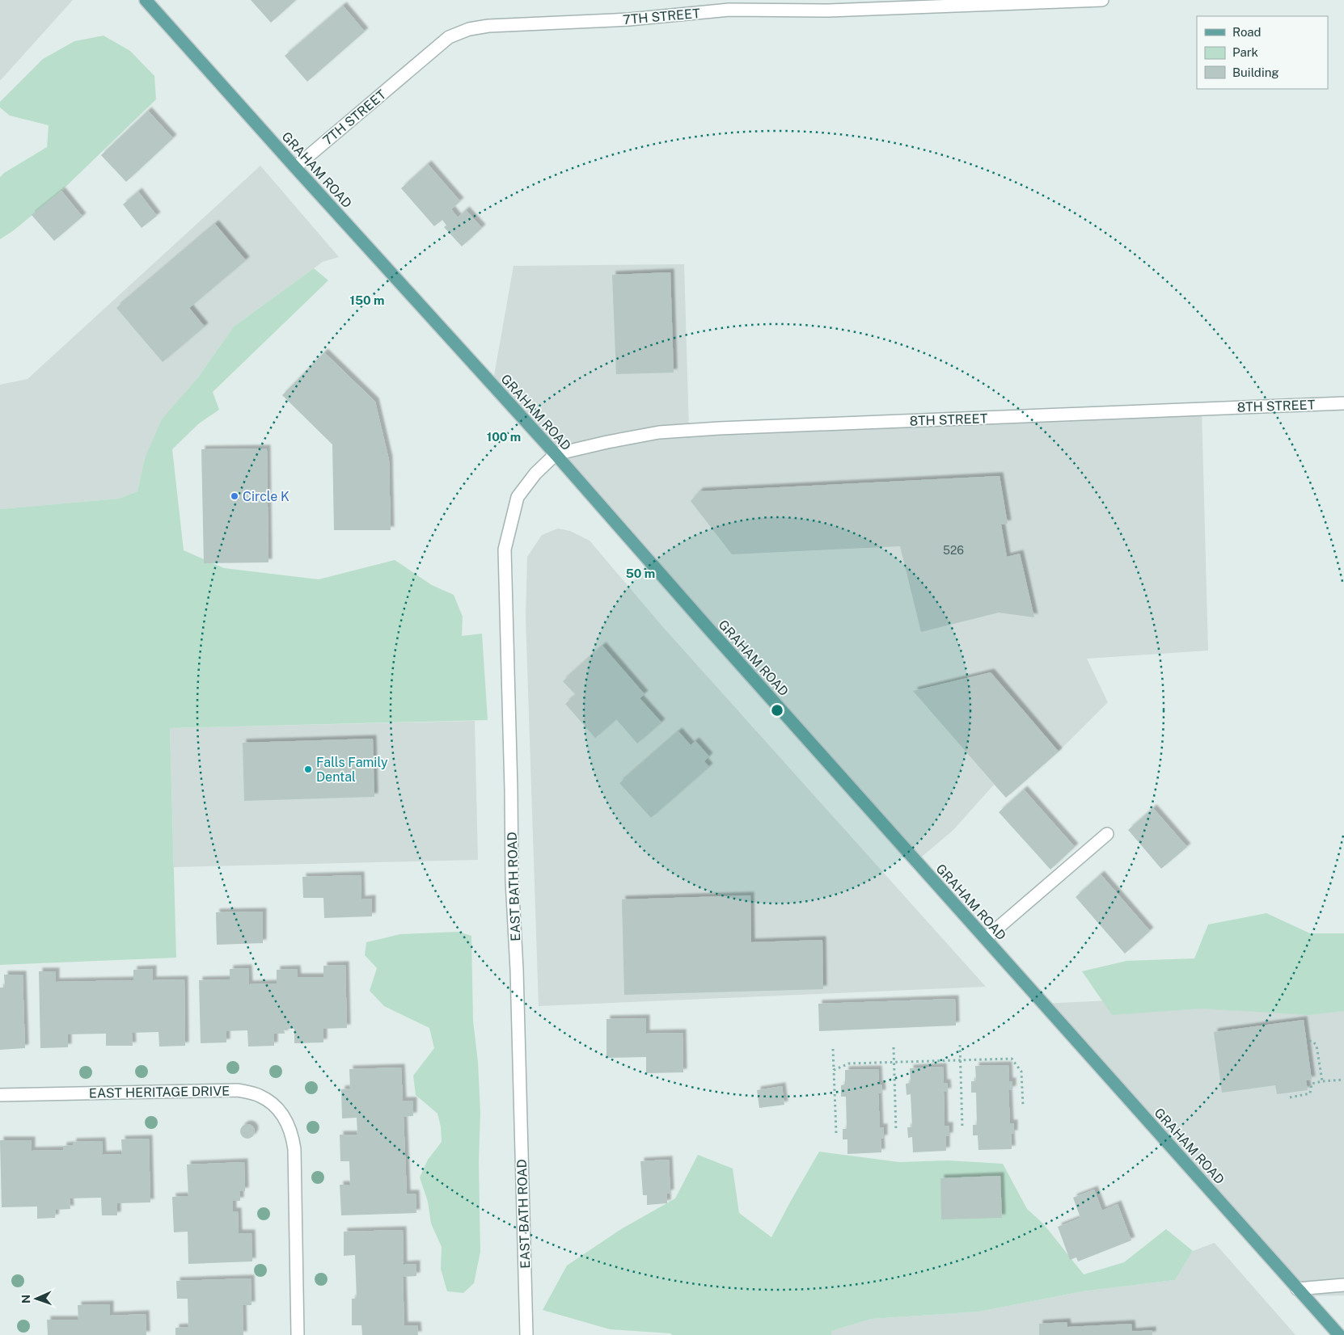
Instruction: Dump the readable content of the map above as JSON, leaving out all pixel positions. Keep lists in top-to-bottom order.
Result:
{
  "streets": {
    "main road": ["GRAHAM ROAD"],
    "street": [
      "7TH STREET",
      "8TH STREET",
      "EAST BATH ROAD",
      "EAST HERITAGE DRIVE"
    ]
  },
  "crossings": [
    ["7TH STREET", "GRAHAM ROAD"],
    ["GRAHAM ROAD", "8TH STREET"],
    ["GRAHAM ROAD", "EAST BATH ROAD"],
    ["8TH STREET", "EAST BATH ROAD"]
  ],
  "places": ["Circle K", "Falls Family Dental"],
  "house_numbers": ["526"],
  "legend": ["Road", "Park", "Building"],
  "north": "left",
  "rings": ["150 m", "100 m", "50 m"]
}
